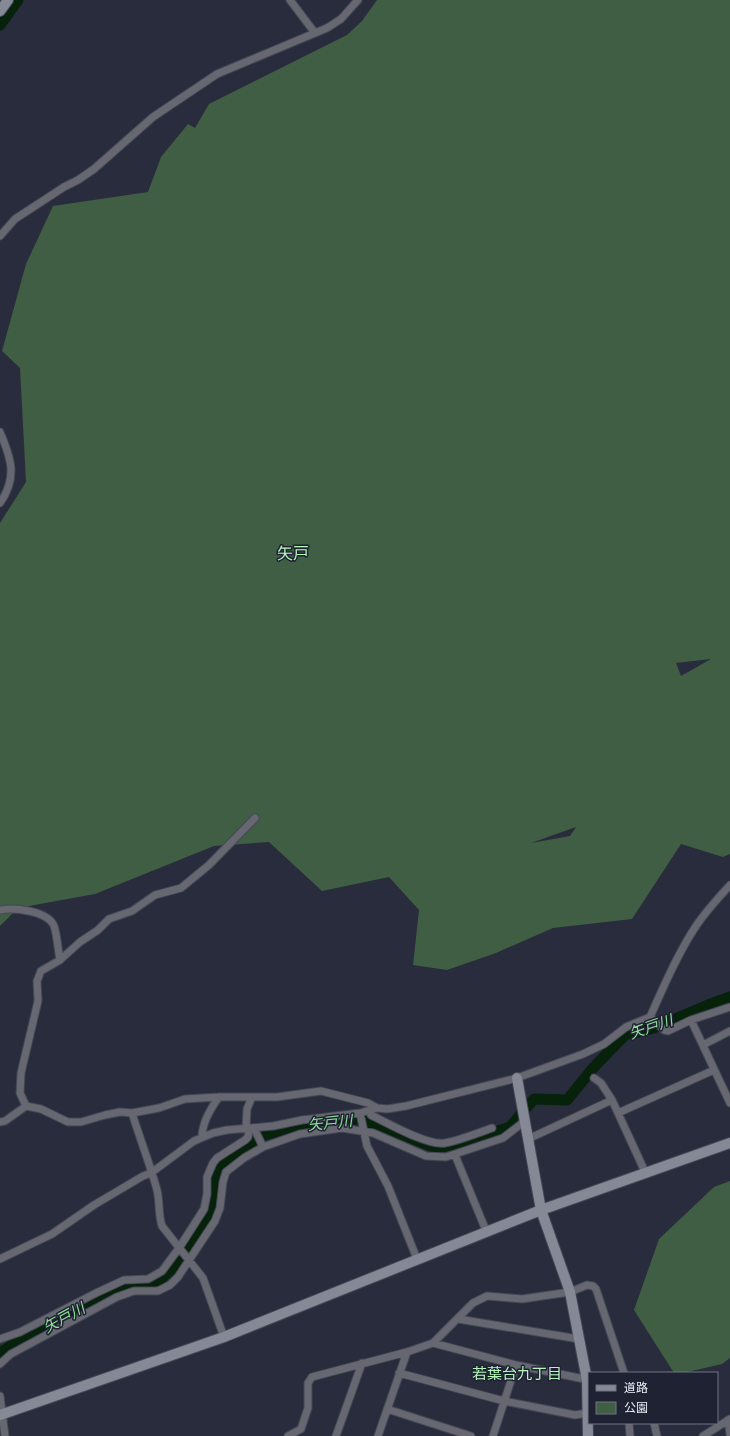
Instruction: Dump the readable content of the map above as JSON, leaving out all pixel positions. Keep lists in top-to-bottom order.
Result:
{
  "districts": ["矢戸", "若葉台九丁目"],
  "water": ["矢戸川"],
  "legend": ["道路", "公園"]
}
